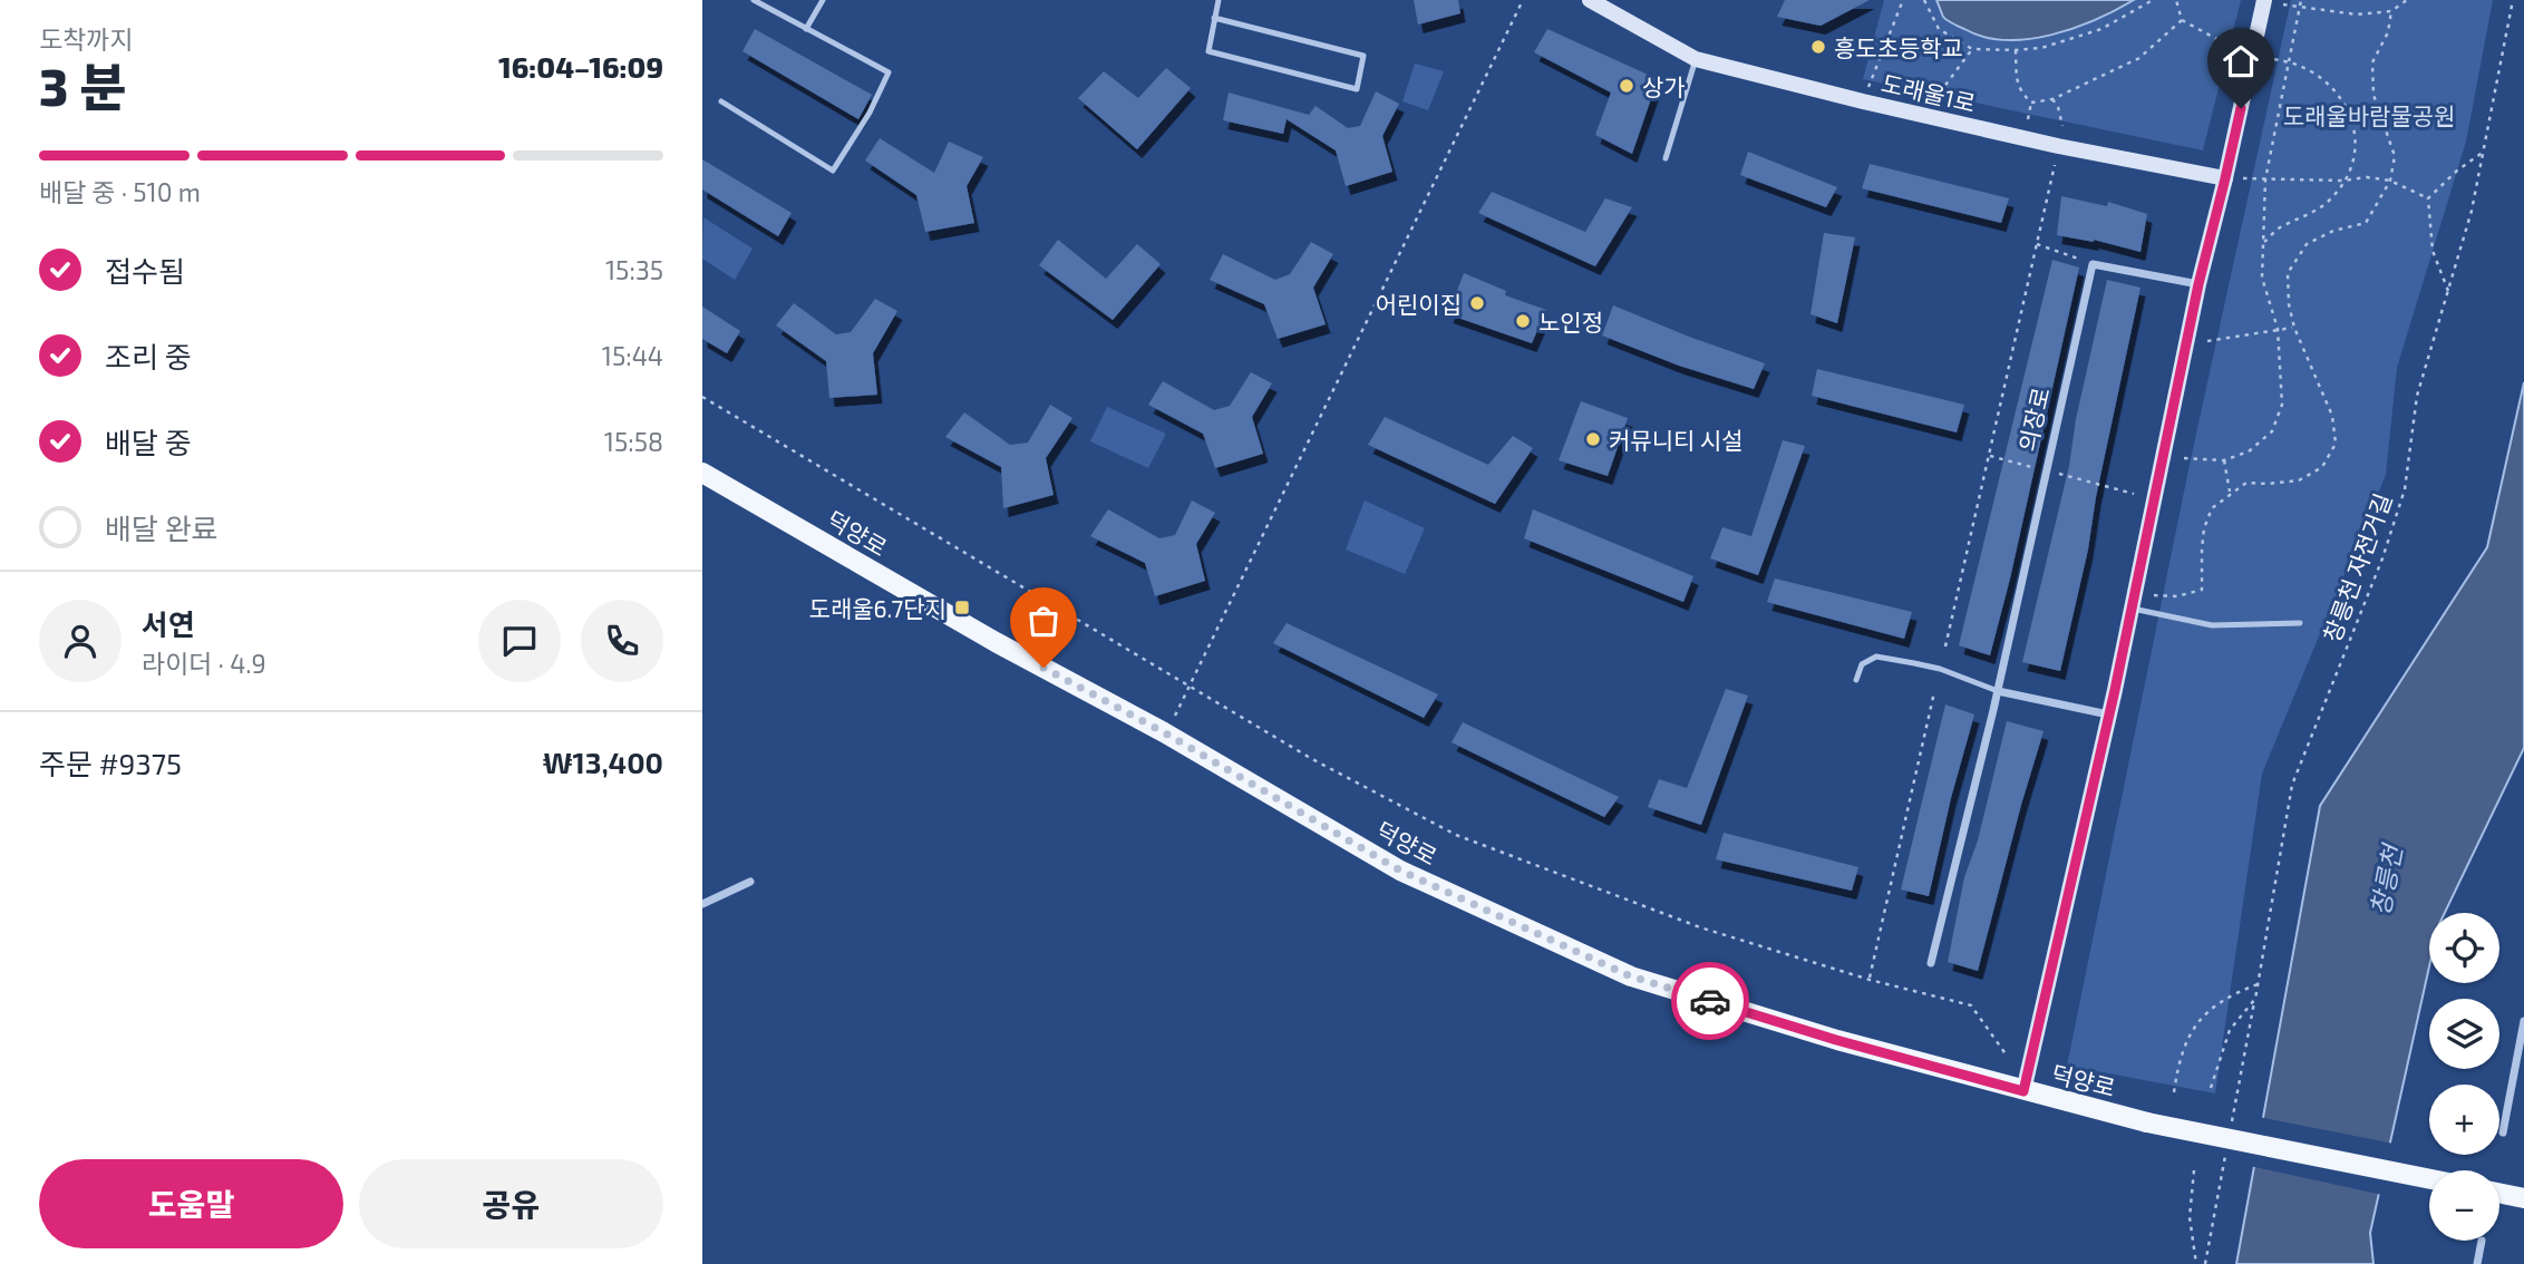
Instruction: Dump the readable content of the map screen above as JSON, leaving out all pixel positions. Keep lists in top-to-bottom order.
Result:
{
  "streets": {
    "main road": ["덕양로"],
    "street": ["도래울1로", "의장로"],
    "path": ["창릉천 자전거길"]
  },
  "water": ["창릉천"],
  "parks": ["도래울바람물공원"],
  "places": {
    "other": [
      "흥도초등학교",
      "상가",
      "어린이집",
      "노인정",
      "커뮤니티 시설"
    ],
    "transit": ["도래울6.7단지"]
  },
  "page": {
    "heading": ["3 분", "도착까지", "16:04–16:09"],
    "panel": [
      "서연",
      "라이더 · 4.9",
      "주문 #9375",
      "₩13,400"
    ],
    "bar": "배달 중 · 510 m",
    "list": [
      ["접수됨", "15:35"],
      ["조리 중", "15:44"],
      ["배달 중", "15:58"],
      "배달 완료"
    ],
    "map_buttons": ["+", "−"],
    "buttons": ["도움말", "공유"]
  }
}
